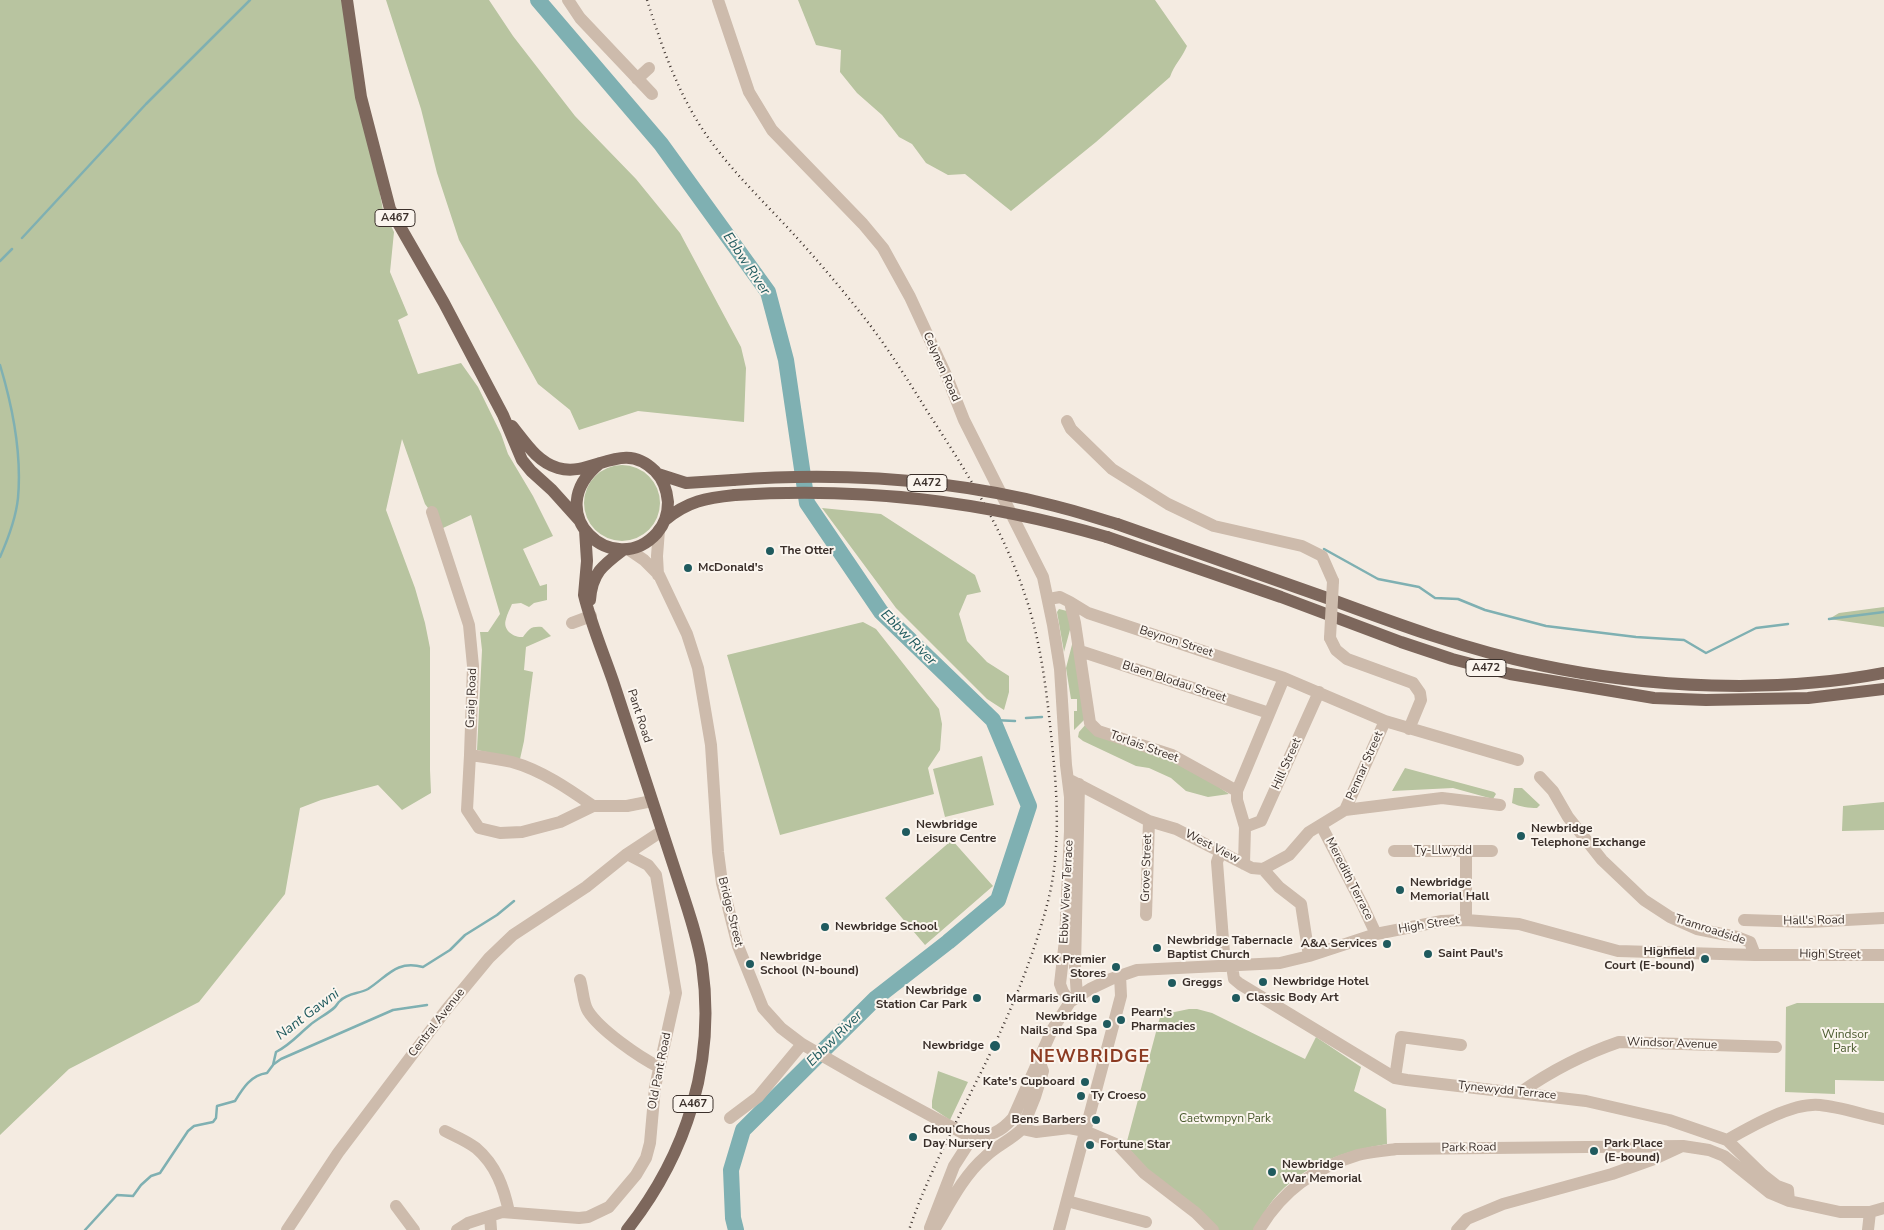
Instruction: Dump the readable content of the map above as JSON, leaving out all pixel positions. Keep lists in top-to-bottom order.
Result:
{
  "streets": {
    "main road": ["A467", "A472", "Pant Road"],
    "street": [
      "Celynen Road",
      "Beynon Street",
      "Blaen Blodau Street",
      "Graig Road",
      "Torlais Street",
      "Hill Street",
      "Pennar Street",
      "West View",
      "Ty-Llwydd",
      "Grove Street",
      "Meredith Terrace",
      "Bridge Street",
      "Hall's Road",
      "High Street",
      "Tramroadside",
      "Central Avenue",
      "Windsor Avenue",
      "Old Pant Road",
      "Tynewydd Terrace",
      "Park Road"
    ]
  },
  "crossings": [
    ["A467", "A472"],
    ["A467", "Pant Road"],
    ["A467", "Bridge Street"],
    ["Celynen Road", "West View"],
    ["Celynen Road", "High Street"],
    ["A472", "Pant Road"],
    ["A472", "Bridge Street"],
    ["Beynon Street", "Torlais Street"],
    ["Beynon Street", "Hill Street"],
    ["Beynon Street", "Pennar Street"],
    ["Blaen Blodau Street", "Torlais Street"],
    ["Pant Road", "Bridge Street"],
    ["West View", "Grove Street"],
    ["West View", "High Street"],
    ["Meredith Terrace", "High Street"],
    ["High Street", "Tramroadside"],
    ["High Street", "Tynewydd Terrace"],
    ["Central Avenue", "Old Pant Road"],
    ["Windsor Avenue", "Tynewydd Terrace"],
    ["Tynewydd Terrace", "Park Road"]
  ],
  "districts": ["NEWBRIDGE"],
  "water": ["Ebbw River", "Nant Gawni"],
  "parks": ["Windsor Park", "Caetwmpyn Park"],
  "places": [
    "The Otter",
    "McDonald's",
    "Newbridge Leisure Centre",
    "Newbridge Telephone Exchange",
    "Newbridge Memorial Hall",
    "Newbridge School",
    "A&A Services",
    "Newbridge Tabernacle Baptist Church",
    "Saint Paul's",
    "Highfield Court (E-bound)",
    "Newbridge School (N-bound)",
    "KK Premier Stores",
    "Newbridge Hotel",
    "Greggs",
    "Newbridge Station Car Park",
    "Classic Body Art",
    "Marmaris Grill",
    "Pearn's Pharmacies",
    "Newbridge Nails and Spa",
    "Newbridge",
    "Kate's Cupboard",
    "Ty Croeso",
    "Bens Barbers",
    "Chou Chous Day Nursery",
    "Fortune Star",
    "Park Place (E-bound)",
    "Newbridge War Memorial"
  ]
}
